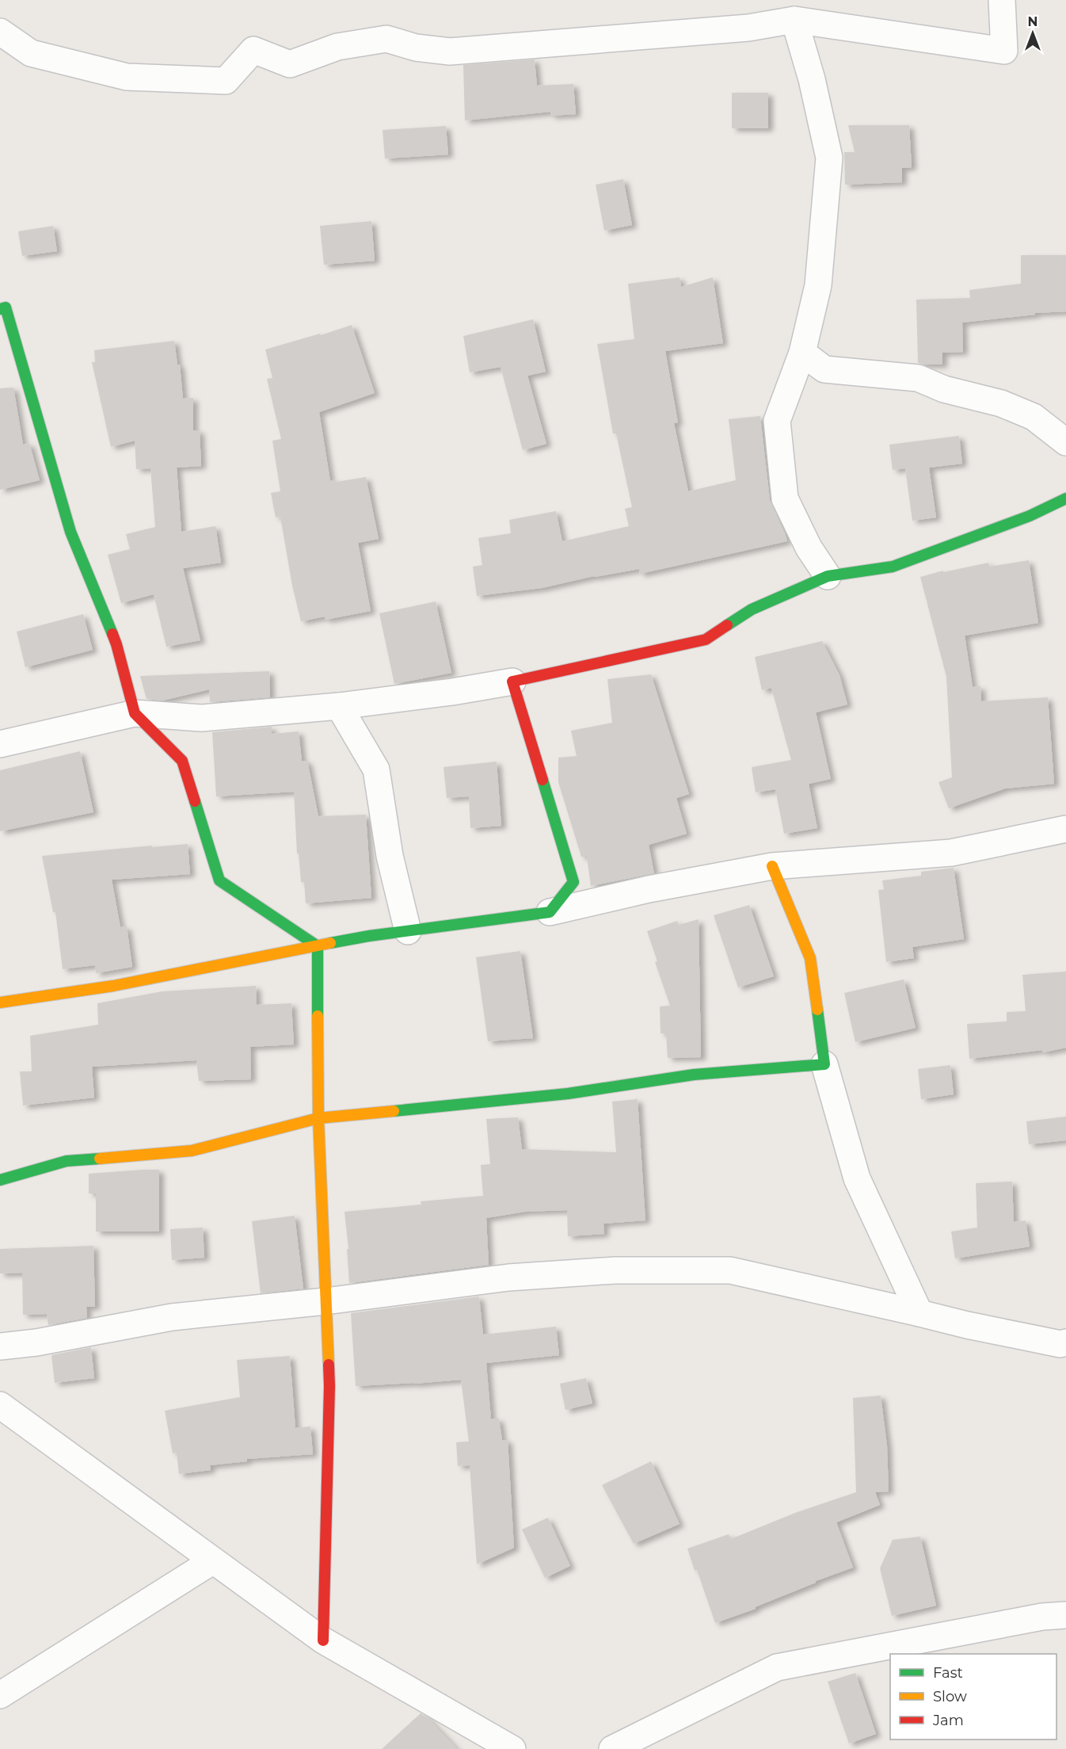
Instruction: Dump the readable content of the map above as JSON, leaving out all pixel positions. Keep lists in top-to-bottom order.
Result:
{
  "legend": ["Fast", "Slow", "Jam"],
  "north": "top"
}
